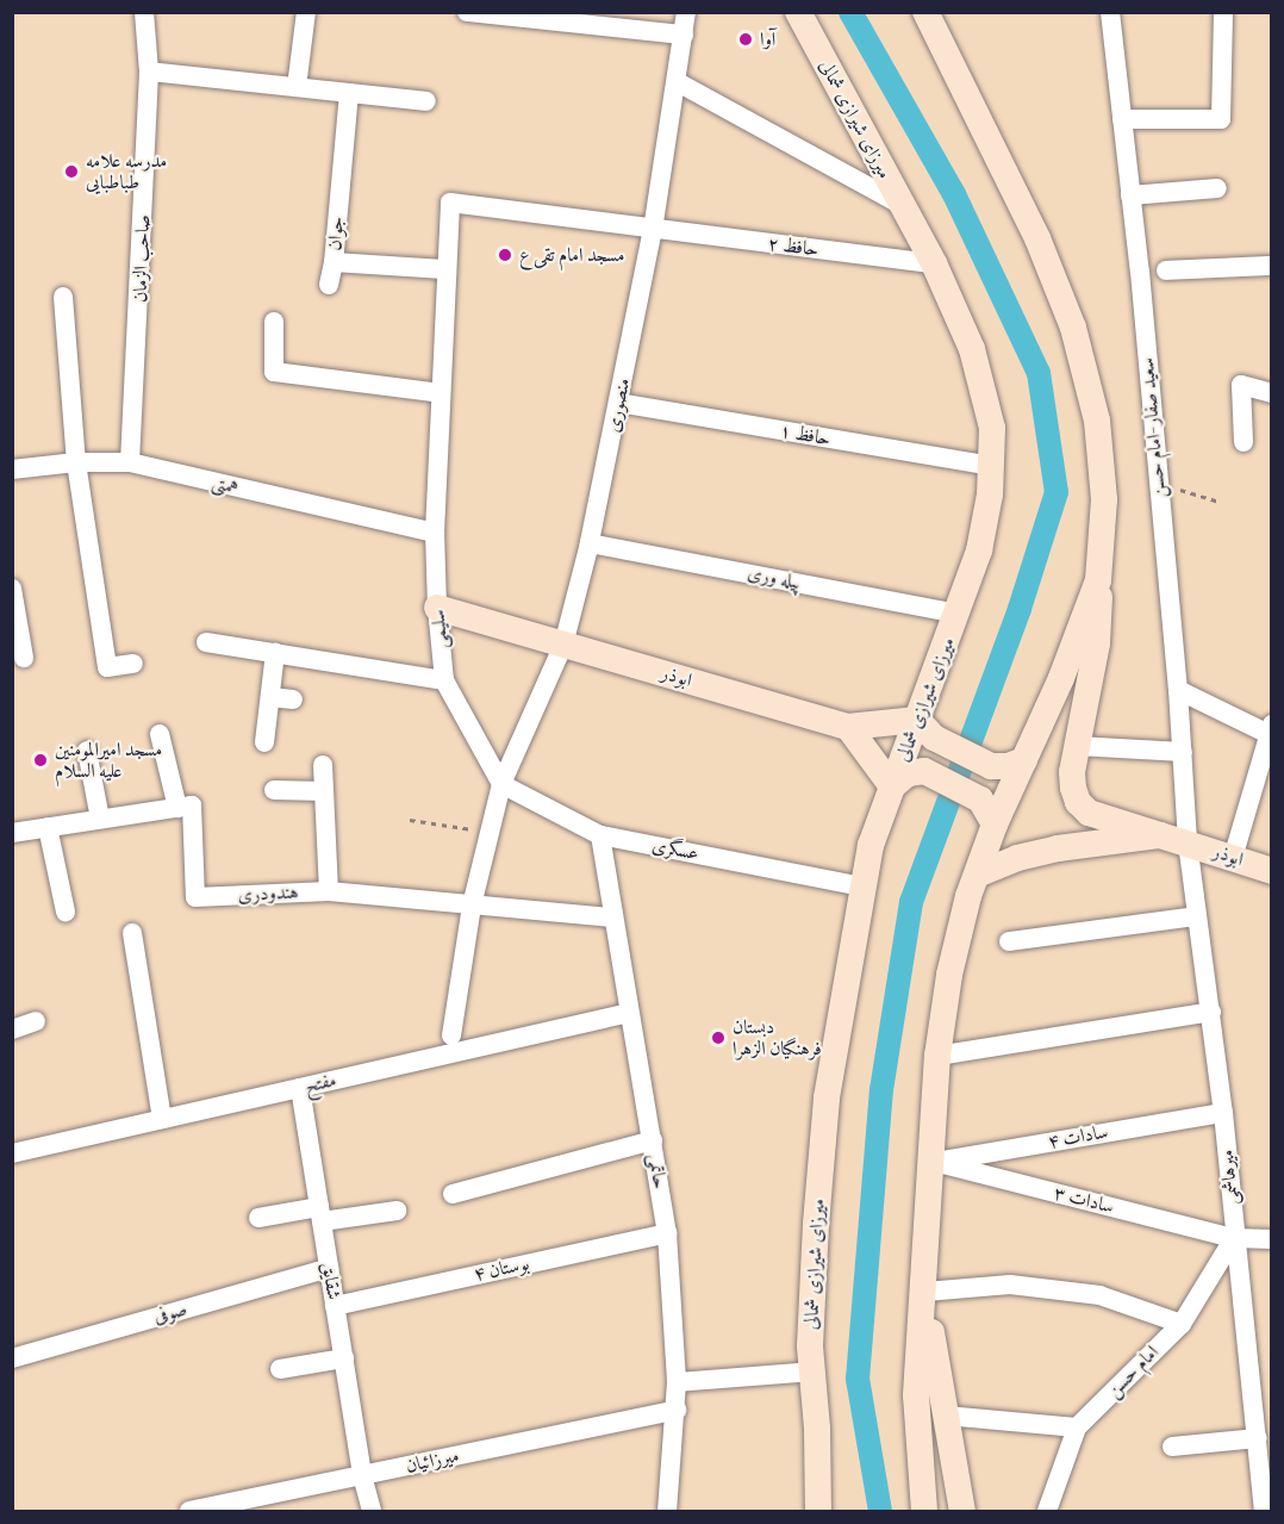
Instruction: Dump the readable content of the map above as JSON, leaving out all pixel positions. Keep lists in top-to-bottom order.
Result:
{
  "streets": {
    "main road": ["میرزای شیرازی شمالی", "ابوذر"],
    "street": [
      "جوان",
      "حافظ ۲",
      "صاحب الزمان",
      "منصوری",
      "سعید صفار -امام حسن",
      "حافظ ۱",
      "همتی",
      "پیله وری",
      "سلیمی",
      "عسگری",
      "هندودری",
      "مفتح",
      "سادات ۴",
      "حاتمی",
      "میرهاشمی",
      "سادات ۳",
      "بوستان ۴",
      "شقایق",
      "صوفی",
      "امام حسن",
      "میرزائیان"
    ]
  },
  "crossings": [
    ["میرزای شیرازی شمالی", "حافظ ۲"],
    ["میرزای شیرازی شمالی", "حافظ ۱"],
    ["میرزای شیرازی شمالی", "پیله وری"],
    ["میرزای شیرازی شمالی", "ابوذر"],
    ["میرزای شیرازی شمالی", "عسگری"],
    ["جوان", "سلیمی"],
    ["حافظ ۲", "منصوری"],
    ["حافظ ۲", "سلیمی"],
    ["صاحب الزمان", "همتی"],
    ["منصوری", "حافظ ۱"],
    ["منصوری", "پیله وری"],
    ["منصوری", "سلیمی"],
    ["منصوری", "ابوذر"],
    ["منصوری", "عسگری"],
    ["سعید صفار -امام حسن", "ابوذر"],
    ["سعید صفار -امام حسن", "میرهاشمی"],
    ["همتی", "سلیمی"],
    ["سلیمی", "ابوذر"],
    ["سلیمی", "عسگری"],
    ["ابوذر", "میرهاشمی"],
    ["عسگری", "حاتمی"],
    ["هندودری", "حاتمی"],
    ["مفتح", "حاتمی"],
    ["مفتح", "شقایق"],
    ["سادات ۴", "میرهاشمی"],
    ["سادات ۴", "سادات ۳"],
    ["حاتمی", "بوستان ۴"],
    ["حاتمی", "میرزائیان"],
    ["میرهاشمی", "سادات ۳"],
    ["میرهاشمی", "امام حسن"],
    ["سادات ۳", "امام حسن"],
    ["بوستان ۴", "شقایق"],
    ["شقایق", "صوفی"],
    ["شقایق", "میرزائیان"]
  ],
  "places": [
    "آوا",
    "مدرسه علامه طباطبایی",
    "مسجد امام تقی ع",
    "مسجد امیرالمومنین علیه السلام",
    "دبستان فرهنگیان الزهرا"
  ]
}
